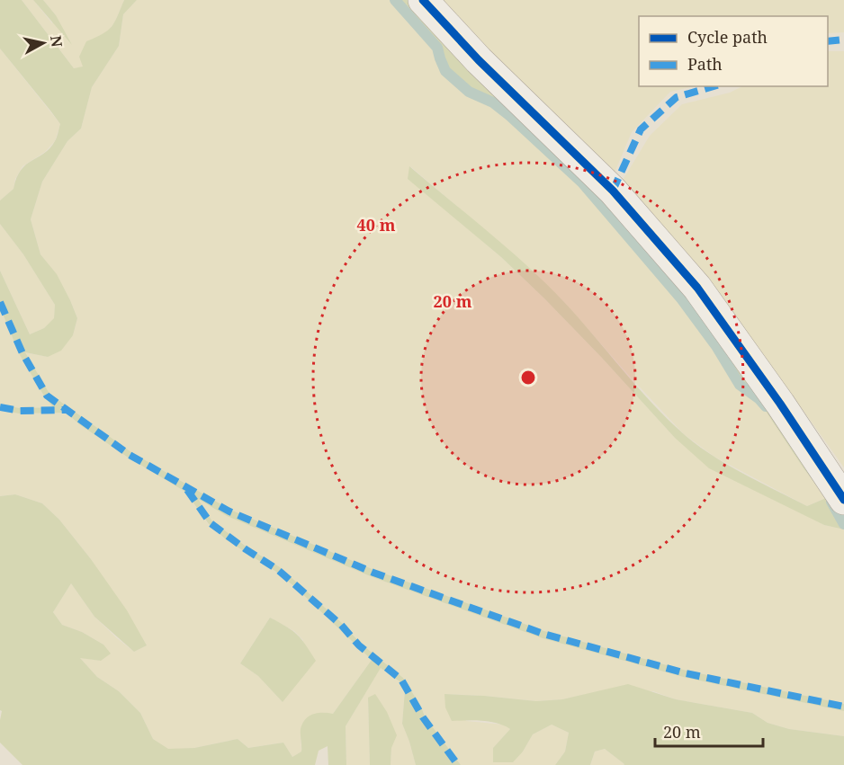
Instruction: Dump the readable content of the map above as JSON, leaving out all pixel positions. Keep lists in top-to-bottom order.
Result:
{
  "legend": ["Cycle path", "Path"],
  "scale_bar": "20 m",
  "north": "right",
  "rings": ["40 m", "20 m"]
}
